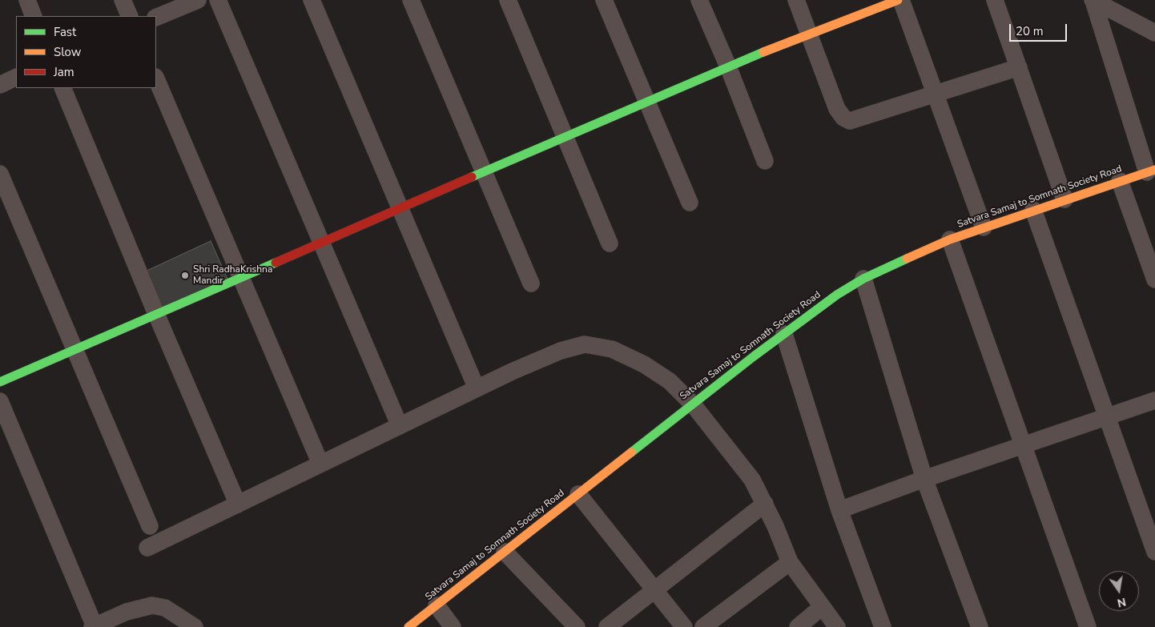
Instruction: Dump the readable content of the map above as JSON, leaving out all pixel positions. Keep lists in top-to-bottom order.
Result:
{
  "streets": {
    "street": ["Satvara Samaj to Somnath Society Road"]
  },
  "places": ["Shri RadhaKrishna Mandir"],
  "legend": ["Fast", "Slow", "Jam"],
  "scale_bar": "20 m",
  "north": "bottom"
}
